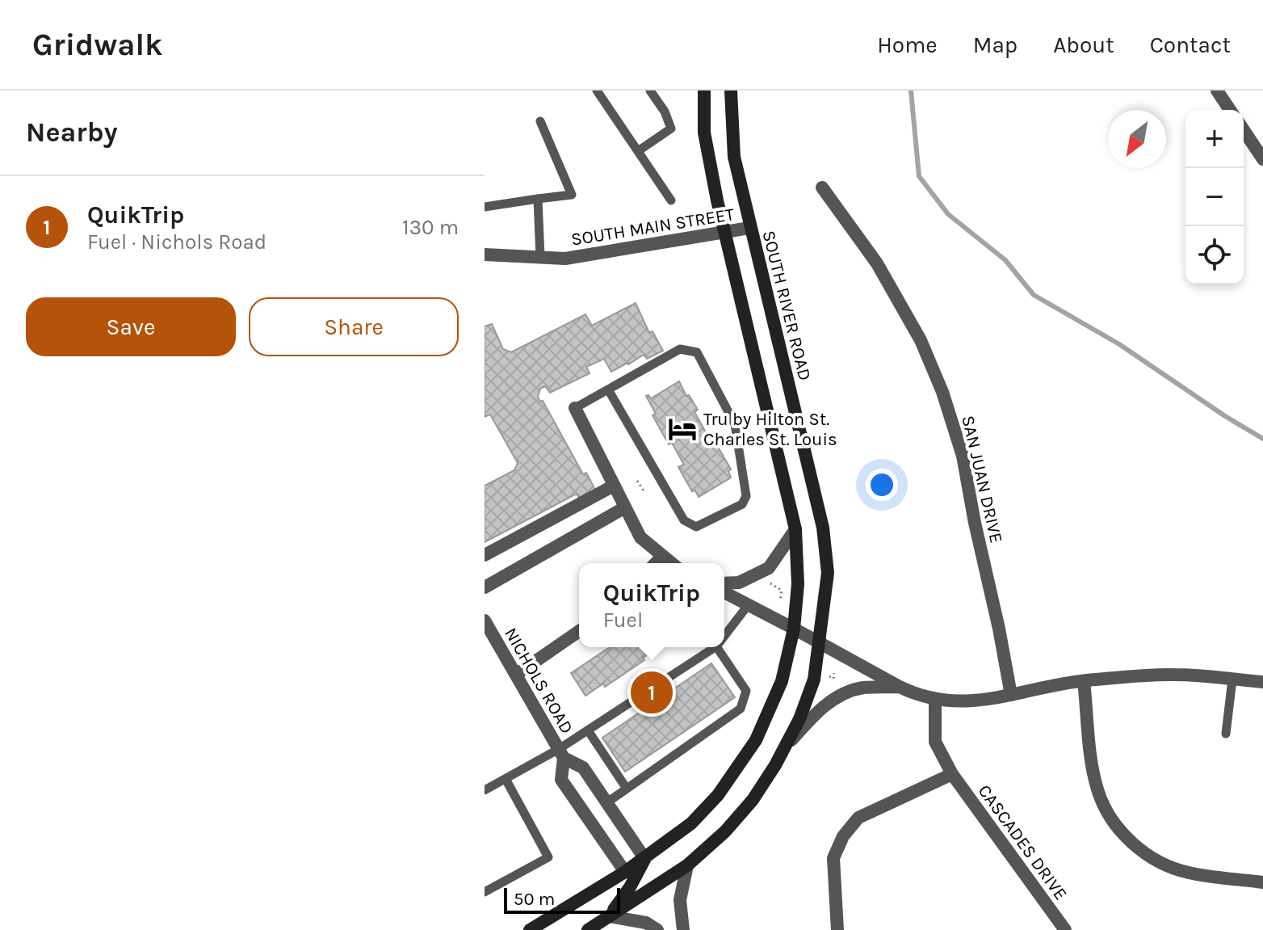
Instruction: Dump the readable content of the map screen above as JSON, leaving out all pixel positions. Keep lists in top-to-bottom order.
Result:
{
  "streets": {
    "main road": ["SOUTH RIVER ROAD"],
    "street": [
      "SOUTH MAIN STREET",
      "SAN JUAN DRIVE",
      "NICHOLS ROAD",
      "CASCADES DRIVE"
    ]
  },
  "crossings": [
    ["SOUTH MAIN STREET", "SOUTH RIVER ROAD"]
  ],
  "places": {
    "hotel": ["Tru by Hilton St. Charles St. Louis"]
  },
  "scale_bar": "50 m",
  "north": "bottom left",
  "page": {
    "header": "Gridwalk",
    "nav": [
      "Home",
      "Map",
      "About",
      "Contact"
    ],
    "heading": "Nearby",
    "map_buttons": ["+", "−"],
    "list": [
      {
        "mark": "1",
        "name": "QuikTrip",
        "note": "Fuel · Nichols Road",
        "value": "130 m"
      }
    ],
    "buttons": ["Save", "Share"],
    "popup": ["QuikTrip", "Fuel"],
    "pins": "1",
    "scale": "50 m"
  }
}
